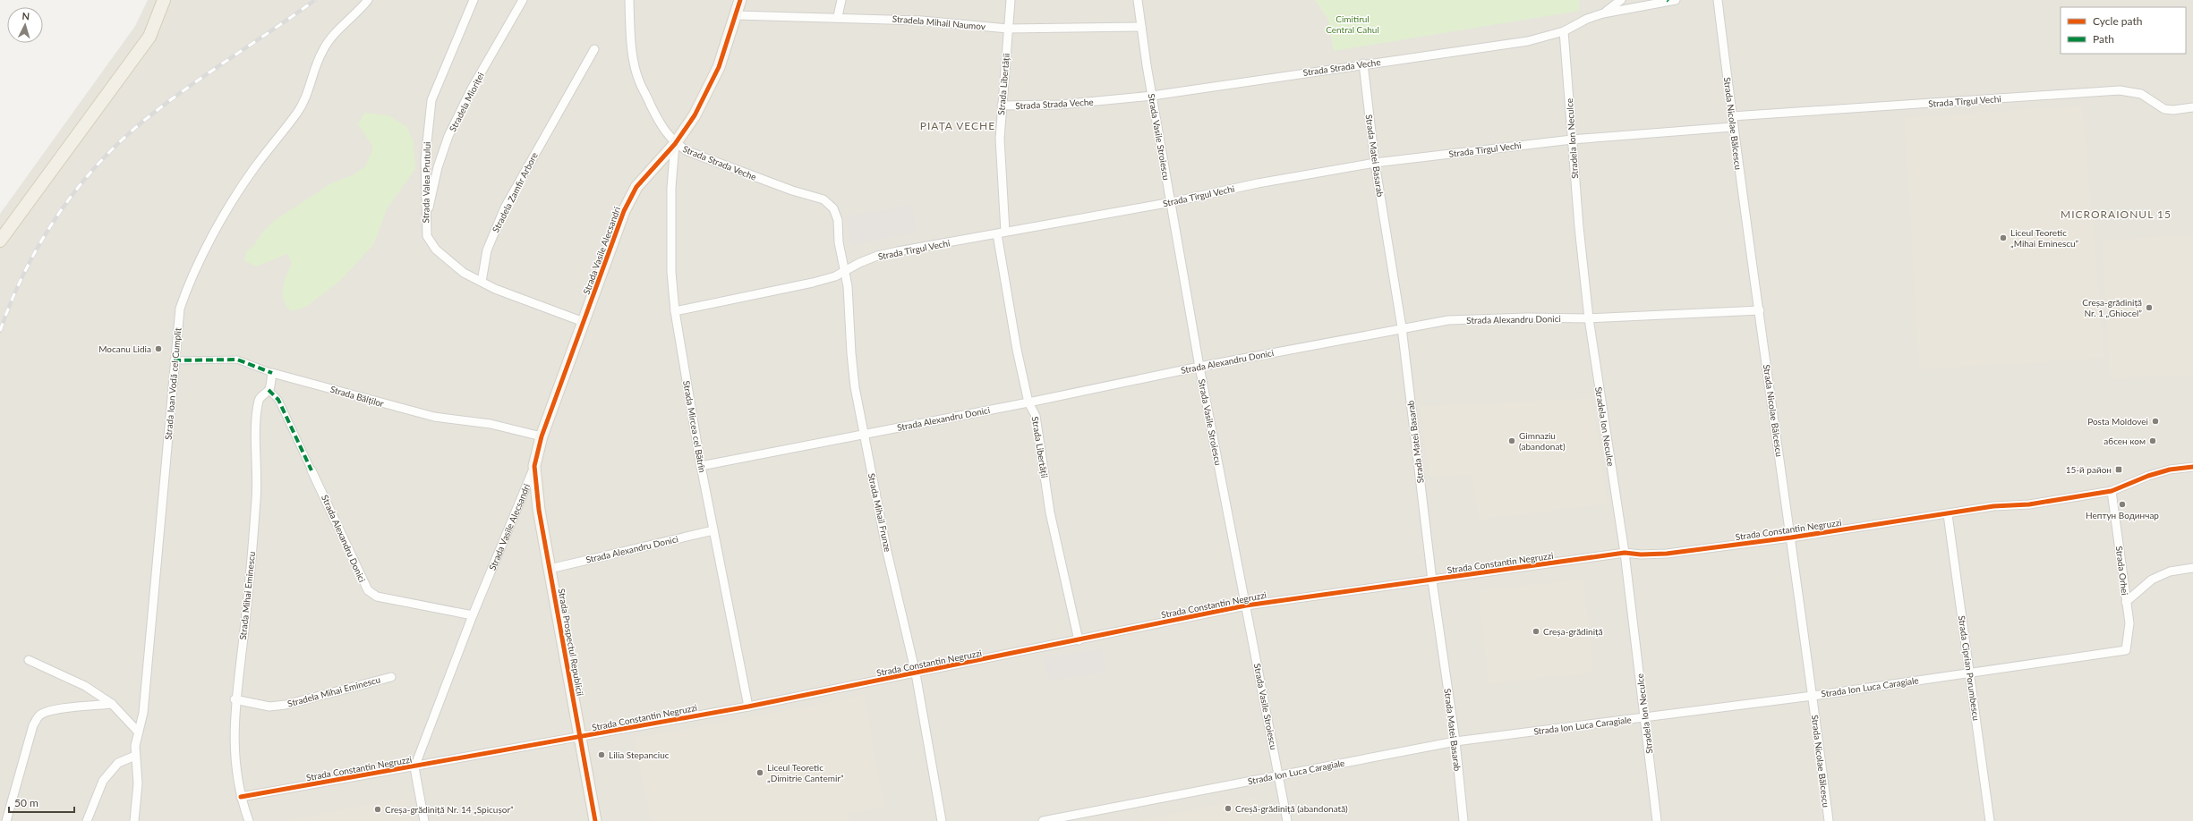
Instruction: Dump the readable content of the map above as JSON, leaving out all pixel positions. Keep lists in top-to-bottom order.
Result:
{
  "streets": {
    "main road": ["Strada Vasile Alecsandri", "Strada Prospectul Republicii"],
    "street": [
      "Stradela Mihail Naumov",
      "Strada Strada Veche",
      "Strada Libertății",
      "Strada Tîrgul Vechi",
      "Stradela Mioriței",
      "Strada Nicolae Bălcescu",
      "Strada Vasile Stroiescu",
      "Stradela Ion Neculce",
      "Strada Matei Basarab",
      "Strada Valea Prutului",
      "Stradela Zamfir Arbore",
      "Strada Alexandru Donici",
      "Strada Ioan Vodă cel Cumplit",
      "Strada Bălților",
      "Strada Mircea cel Bătrîn",
      "Strada Mihail Frunze",
      "Strada Constantin Negruzzi",
      "Strada Orhei",
      "Strada Mihai Eminescu",
      "Strada Ciprian Porumbescu",
      "Strada Ion Luca Caragiale",
      "Stradela Mihai Eminescu"
    ]
  },
  "crossings": [
    ["Stradela Mihail Naumov", "Strada Libertății"],
    ["Stradela Mihail Naumov", "Strada Vasile Stroiescu"],
    ["Stradela Mihail Naumov", "Strada Vasile Alecsandri"],
    ["Strada Strada Veche", "Strada Libertății"],
    ["Strada Strada Veche", "Strada Vasile Stroiescu"],
    ["Strada Strada Veche", "Stradela Ion Neculce"],
    ["Strada Strada Veche", "Strada Matei Basarab"],
    ["Strada Strada Veche", "Strada Vasile Alecsandri"],
    ["Strada Strada Veche", "Strada Mircea cel Bătrîn"],
    ["Strada Strada Veche", "Strada Mihail Frunze"],
    ["Strada Libertății", "Strada Tîrgul Vechi"],
    ["Strada Libertății", "Strada Alexandru Donici"],
    ["Strada Libertății", "Strada Constantin Negruzzi"],
    ["Strada Tîrgul Vechi", "Strada Nicolae Bălcescu"],
    ["Strada Tîrgul Vechi", "Strada Vasile Stroiescu"],
    ["Strada Tîrgul Vechi", "Stradela Ion Neculce"],
    ["Strada Tîrgul Vechi", "Strada Matei Basarab"],
    ["Strada Tîrgul Vechi", "Strada Mircea cel Bătrîn"],
    ["Strada Tîrgul Vechi", "Strada Mihail Frunze"],
    ["Stradela Mioriței", "Strada Valea Prutului"],
    ["Strada Nicolae Bălcescu", "Strada Alexandru Donici"],
    ["Strada Nicolae Bălcescu", "Strada Constantin Negruzzi"],
    ["Strada Nicolae Bălcescu", "Strada Ion Luca Caragiale"],
    ["Strada Vasile Stroiescu", "Strada Alexandru Donici"],
    ["Strada Vasile Stroiescu", "Strada Constantin Negruzzi"],
    ["Strada Vasile Stroiescu", "Strada Ion Luca Caragiale"],
    ["Stradela Ion Neculce", "Strada Alexandru Donici"],
    ["Stradela Ion Neculce", "Strada Constantin Negruzzi"],
    ["Stradela Ion Neculce", "Strada Ion Luca Caragiale"],
    ["Strada Matei Basarab", "Strada Alexandru Donici"],
    ["Strada Matei Basarab", "Strada Constantin Negruzzi"],
    ["Strada Matei Basarab", "Strada Ion Luca Caragiale"],
    ["Strada Valea Prutului", "Stradela Zamfir Arbore"],
    ["Strada Vasile Alecsandri", "Strada Alexandru Donici"],
    ["Strada Vasile Alecsandri", "Strada Bălților"],
    ["Strada Vasile Alecsandri", "Strada Mircea cel Bătrîn"],
    ["Strada Vasile Alecsandri", "Strada Constantin Negruzzi"],
    ["Strada Vasile Alecsandri", "Strada Prospectul Republicii"],
    ["Strada Alexandru Donici", "Strada Mircea cel Bătrîn"],
    ["Strada Alexandru Donici", "Strada Mihail Frunze"],
    ["Strada Alexandru Donici", "Strada Mihai Eminescu"],
    ["Strada Alexandru Donici", "Strada Prospectul Republicii"],
    ["Strada Ioan Vodă cel Cumplit", "Strada Bălților"],
    ["Strada Bălților", "Strada Mihai Eminescu"],
    ["Strada Mircea cel Bătrîn", "Strada Constantin Negruzzi"],
    ["Strada Mihail Frunze", "Strada Constantin Negruzzi"],
    ["Strada Constantin Negruzzi", "Strada Orhei"],
    ["Strada Constantin Negruzzi", "Strada Mihai Eminescu"],
    ["Strada Constantin Negruzzi", "Strada Prospectul Republicii"],
    ["Strada Constantin Negruzzi", "Strada Ciprian Porumbescu"],
    ["Strada Orhei", "Strada Ion Luca Caragiale"],
    ["Strada Mihai Eminescu", "Stradela Mihai Eminescu"],
    ["Strada Ciprian Porumbescu", "Strada Ion Luca Caragiale"]
  ],
  "districts": ["PIAȚA VECHE", "MICRORAIONUL 15"],
  "parks": ["Cimitirul Central Cahul"],
  "places": {
    "other": [
      "Liceul Teoretic „Mihai Eminescu”",
      "Creșa-grădiniță Nr. 1 „Ghiocel”",
      "Mocanu Lidia",
      "Posta Moldovei",
      "Gimnaziu (abandonat)",
      "абсен ком",
      "Нептун Водинчар",
      "Creșa-grădiniță",
      "Lilia Stepanciuc",
      "Liceul Teoretic „Dimitrie Cantemir”",
      "Creșă-grădiniță (abandonată)",
      "Creșa-grădiniță Nr. 14 „Spicușor”"
    ],
    "transit": ["15-й район"]
  },
  "legend": ["Cycle path", "Path"],
  "scale_bar": "50 m",
  "north": "top"
}
